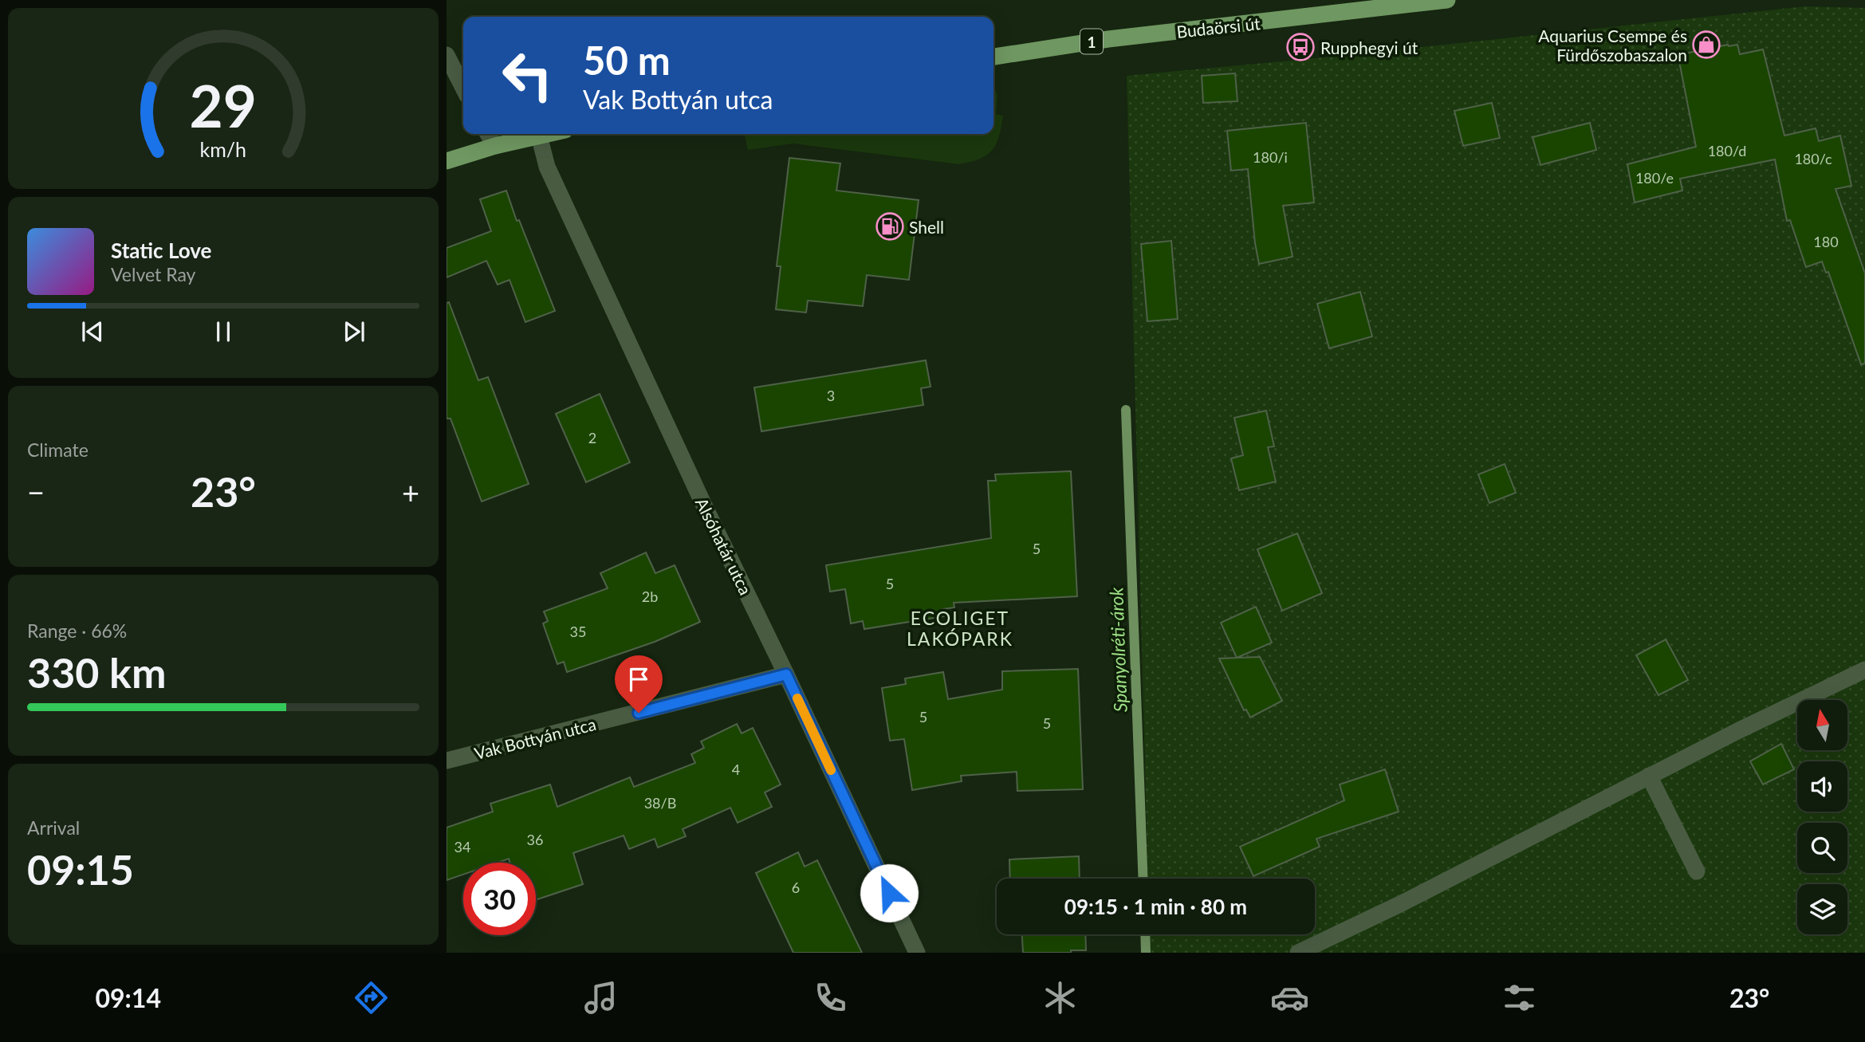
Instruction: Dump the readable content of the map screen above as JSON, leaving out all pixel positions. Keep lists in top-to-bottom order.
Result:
{
  "streets": {
    "main road": ["Budaörsi út", "1"],
    "street": ["Alsóhatár utca", "Vak Bottyán utca"]
  },
  "crossings": [
    ["Alsóhatár utca", "Vak Bottyán utca"]
  ],
  "districts": ["ECOLIGET LAKÓPARK"],
  "water": ["Spanyolréti-árok"],
  "places": {
    "shop": ["Aquarius Csempe és Fürdőszobaszalon"],
    "bus stop": ["Rupphegyi út"],
    "fuel station": ["Shell"]
  },
  "house_numbers": [
    "180/d",
    "180/i",
    "180/c",
    "180/e",
    "180",
    "3",
    "2",
    "5",
    "5",
    "2b",
    "35",
    "5",
    "5",
    "4",
    "38/B",
    "36",
    "34",
    "6"
  ],
  "north": "top",
  "page": {
    "turn": ["50 m", "Vak Bottyán utca"],
    "song": ["Static Love", "Velvet Ray"],
    "tile": [
      "Climate",
      ["Range · 66%", "330 km"],
      ["Arrival", "09:15"]
    ],
    "heat": ["−", "23°", "+"],
    "limit": "30",
    "trip": "09:15 · 1 min · 80 m",
    "tabs": ["09:14", "23°"],
    "gauge": ["29", "km/h"]
  }
}
